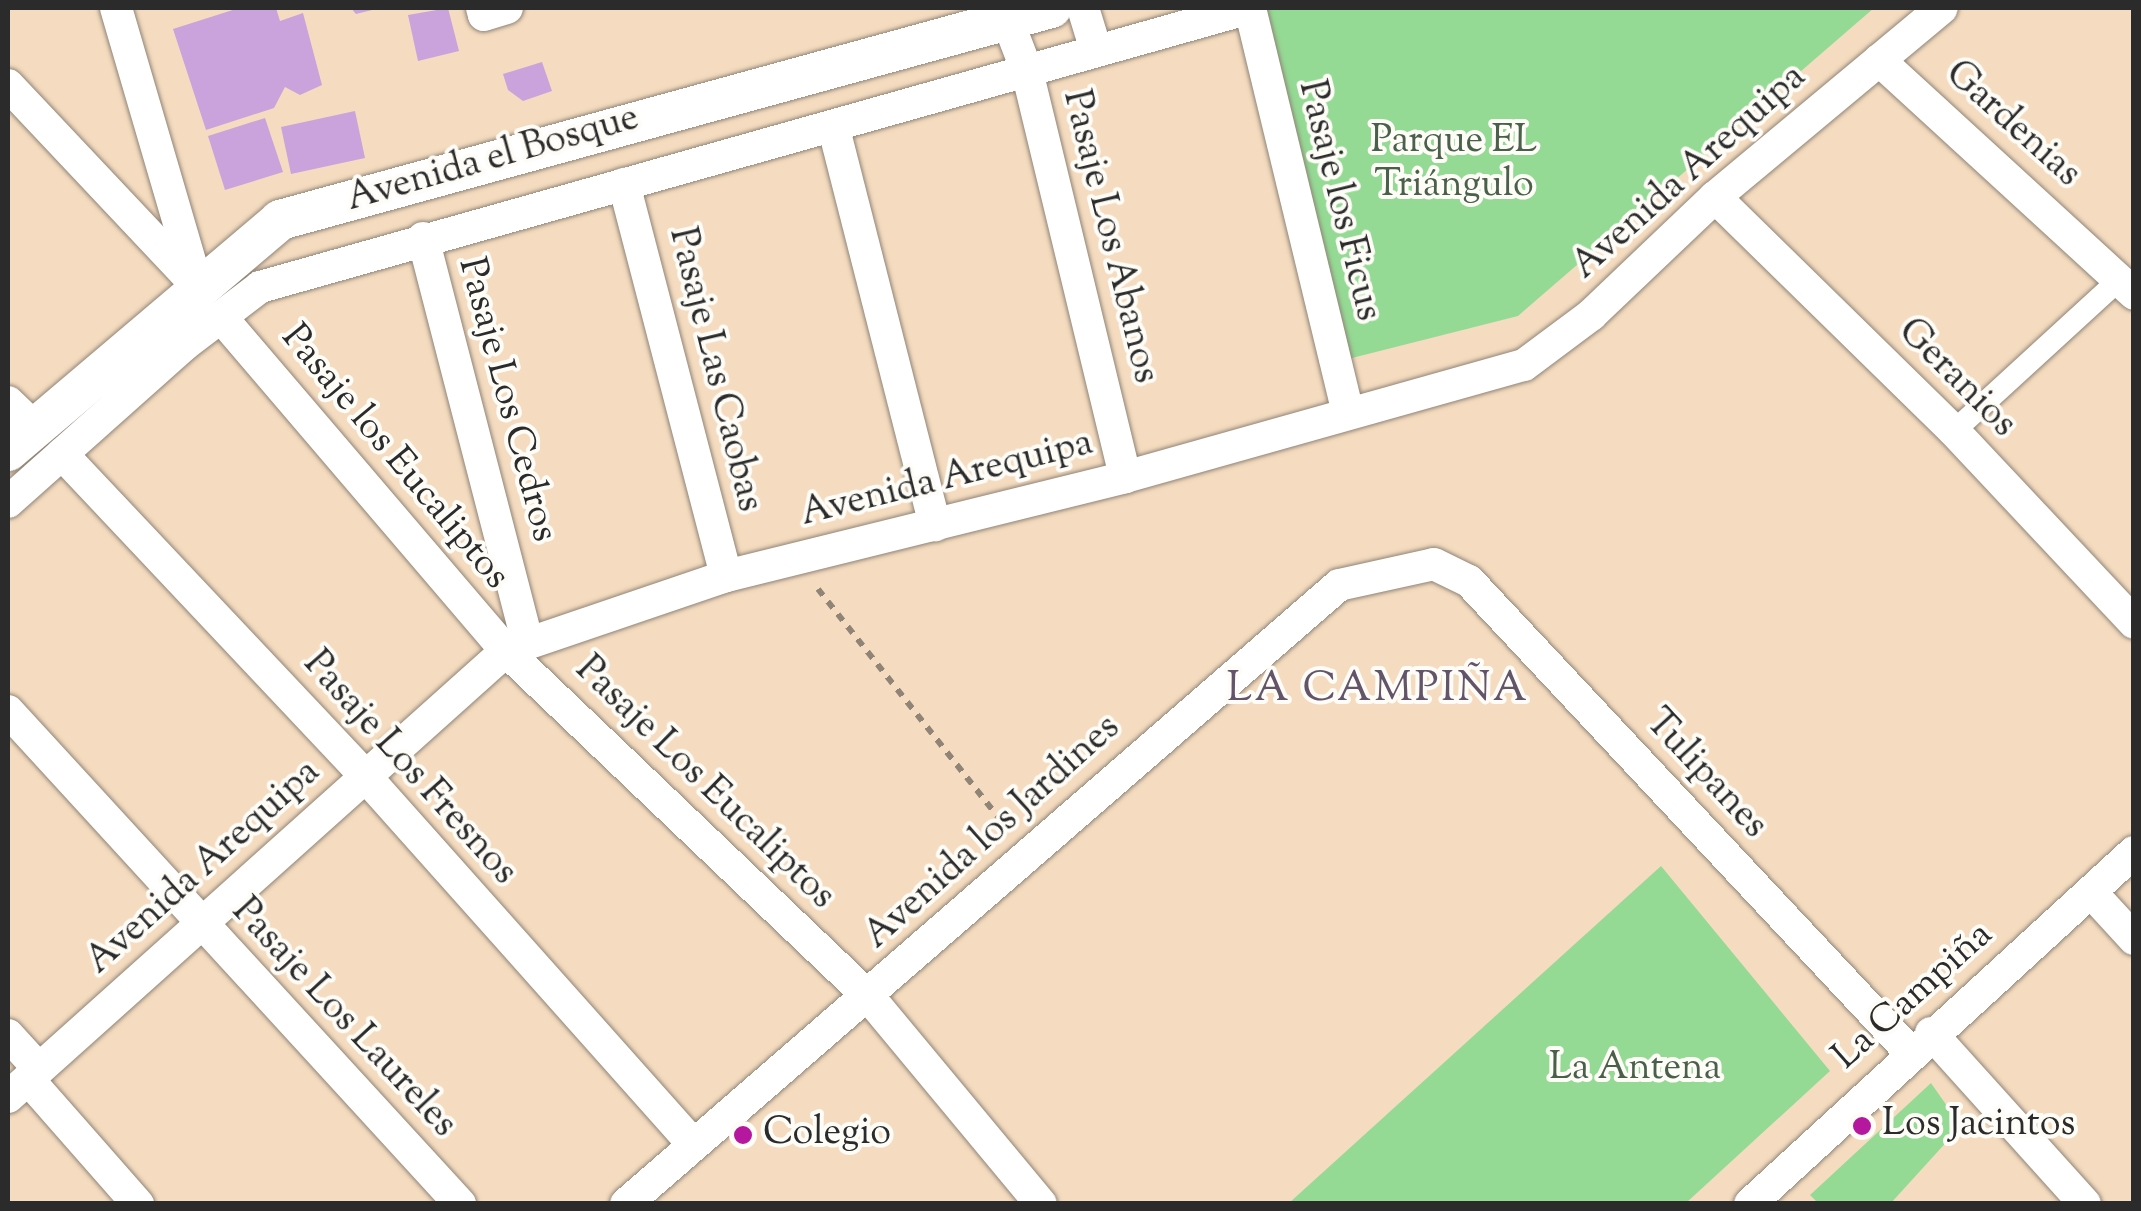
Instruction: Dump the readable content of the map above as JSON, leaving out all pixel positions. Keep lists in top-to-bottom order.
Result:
{
  "streets": {
    "street": [
      "Gardenias",
      "Avenida el Bosque",
      "Avenida Arequipa",
      "Pasaje los Ficus",
      "Pasaje Los Abanos",
      "Pasaje Las Caobas",
      "Geranios",
      "Pasaje Los Cedros",
      "Pasaje los Eucaliptos",
      "Pasaje Los Fresnos",
      "Tulipanes",
      "Pasaje Los Eucaliptos",
      "Avenida los Jardines",
      "La Campiña",
      "Pasaje Los Laureles"
    ]
  },
  "crossings": [
    ["Gardenias", "Avenida Arequipa"],
    ["Avenida el Bosque", "Pasaje Los Abanos"],
    ["Avenida el Bosque", "Pasaje los Eucaliptos"],
    ["Avenida el Bosque", "Pasaje Los Fresnos"],
    ["Avenida Arequipa", "Pasaje los Ficus"],
    ["Avenida Arequipa", "Pasaje Los Abanos"],
    ["Avenida Arequipa", "Pasaje Las Caobas"],
    ["Avenida Arequipa", "Geranios"],
    ["Avenida Arequipa", "Pasaje Los Cedros"],
    ["Avenida Arequipa", "Pasaje los Eucaliptos"],
    ["Avenida Arequipa", "Pasaje Los Fresnos"],
    ["Avenida Arequipa", "Pasaje Los Eucaliptos"],
    ["Avenida Arequipa", "Pasaje Los Laureles"],
    ["Pasaje Los Cedros", "Pasaje los Eucaliptos"],
    ["Pasaje Los Cedros", "Pasaje Los Eucaliptos"],
    ["Pasaje los Eucaliptos", "Pasaje Los Eucaliptos"],
    ["Pasaje Los Fresnos", "Avenida los Jardines"],
    ["Tulipanes", "Avenida los Jardines"],
    ["Tulipanes", "La Campiña"],
    ["Pasaje Los Eucaliptos", "Avenida los Jardines"]
  ],
  "districts": ["LA CAMPIÑA"],
  "parks": ["Parque EL Triángulo", "La Antena"],
  "places": ["Los Jacintos", "Colegio"]
}
